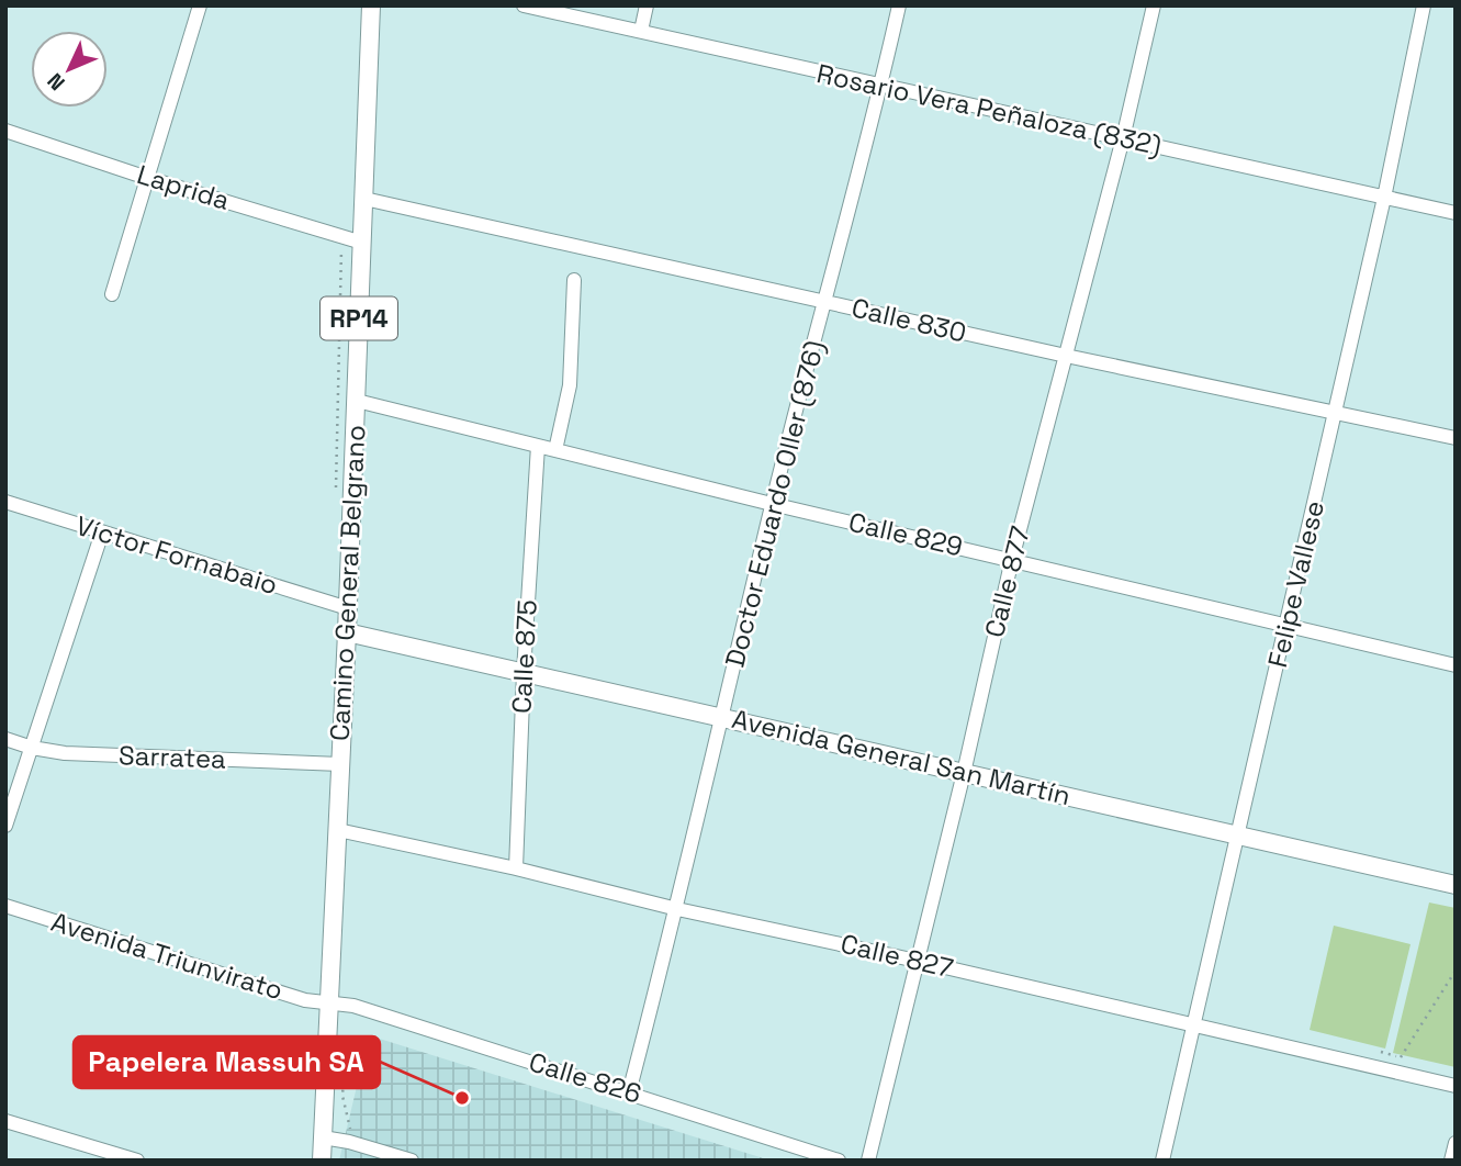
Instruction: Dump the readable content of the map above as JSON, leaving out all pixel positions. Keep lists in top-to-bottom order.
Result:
{
  "streets": {
    "main road": ["RP14", "Camino General Belgrano", "Avenida General San Martín"],
    "street": [
      "Rosario Vera Peñaloza (832)",
      "Laprida",
      "Calle 830",
      "Doctor Eduardo Oller (876)",
      "Calle 829",
      "Víctor Fornabaio",
      "Calle 877",
      "Felipe Vallese",
      "Calle 875",
      "Sarratea",
      "Avenida Triunvirato",
      "Calle 827",
      "Calle 826"
    ]
  },
  "crossings": [
    ["Rosario Vera Peñaloza (832)", "Doctor Eduardo Oller (876)"],
    ["Rosario Vera Peñaloza (832)", "Calle 877"],
    ["Rosario Vera Peñaloza (832)", "Felipe Vallese"],
    ["Laprida", "Camino General Belgrano"],
    ["Calle 830", "Doctor Eduardo Oller (876)"],
    ["Calle 830", "Calle 877"],
    ["Calle 830", "Camino General Belgrano"],
    ["Calle 830", "Felipe Vallese"],
    ["Doctor Eduardo Oller (876)", "Calle 829"],
    ["Doctor Eduardo Oller (876)", "Avenida General San Martín"],
    ["Doctor Eduardo Oller (876)", "Calle 827"],
    ["Doctor Eduardo Oller (876)", "Calle 826"],
    ["Calle 829", "Calle 877"],
    ["Calle 829", "Camino General Belgrano"],
    ["Calle 829", "Felipe Vallese"],
    ["Calle 829", "Calle 875"],
    ["Víctor Fornabaio", "Camino General Belgrano"],
    ["Calle 877", "Avenida General San Martín"],
    ["Calle 877", "Calle 827"],
    ["Camino General Belgrano", "Sarratea"],
    ["Camino General Belgrano", "Avenida General San Martín"],
    ["Camino General Belgrano", "Avenida Triunvirato"],
    ["Camino General Belgrano", "Calle 827"],
    ["Camino General Belgrano", "Calle 826"],
    ["Felipe Vallese", "Avenida General San Martín"],
    ["Felipe Vallese", "Calle 827"],
    ["Calle 875", "Avenida General San Martín"],
    ["Calle 875", "Calle 827"],
    ["Avenida Triunvirato", "Calle 826"]
  ],
  "places": ["Papelera Massuh SA"],
  "north": "bottom left"
}
